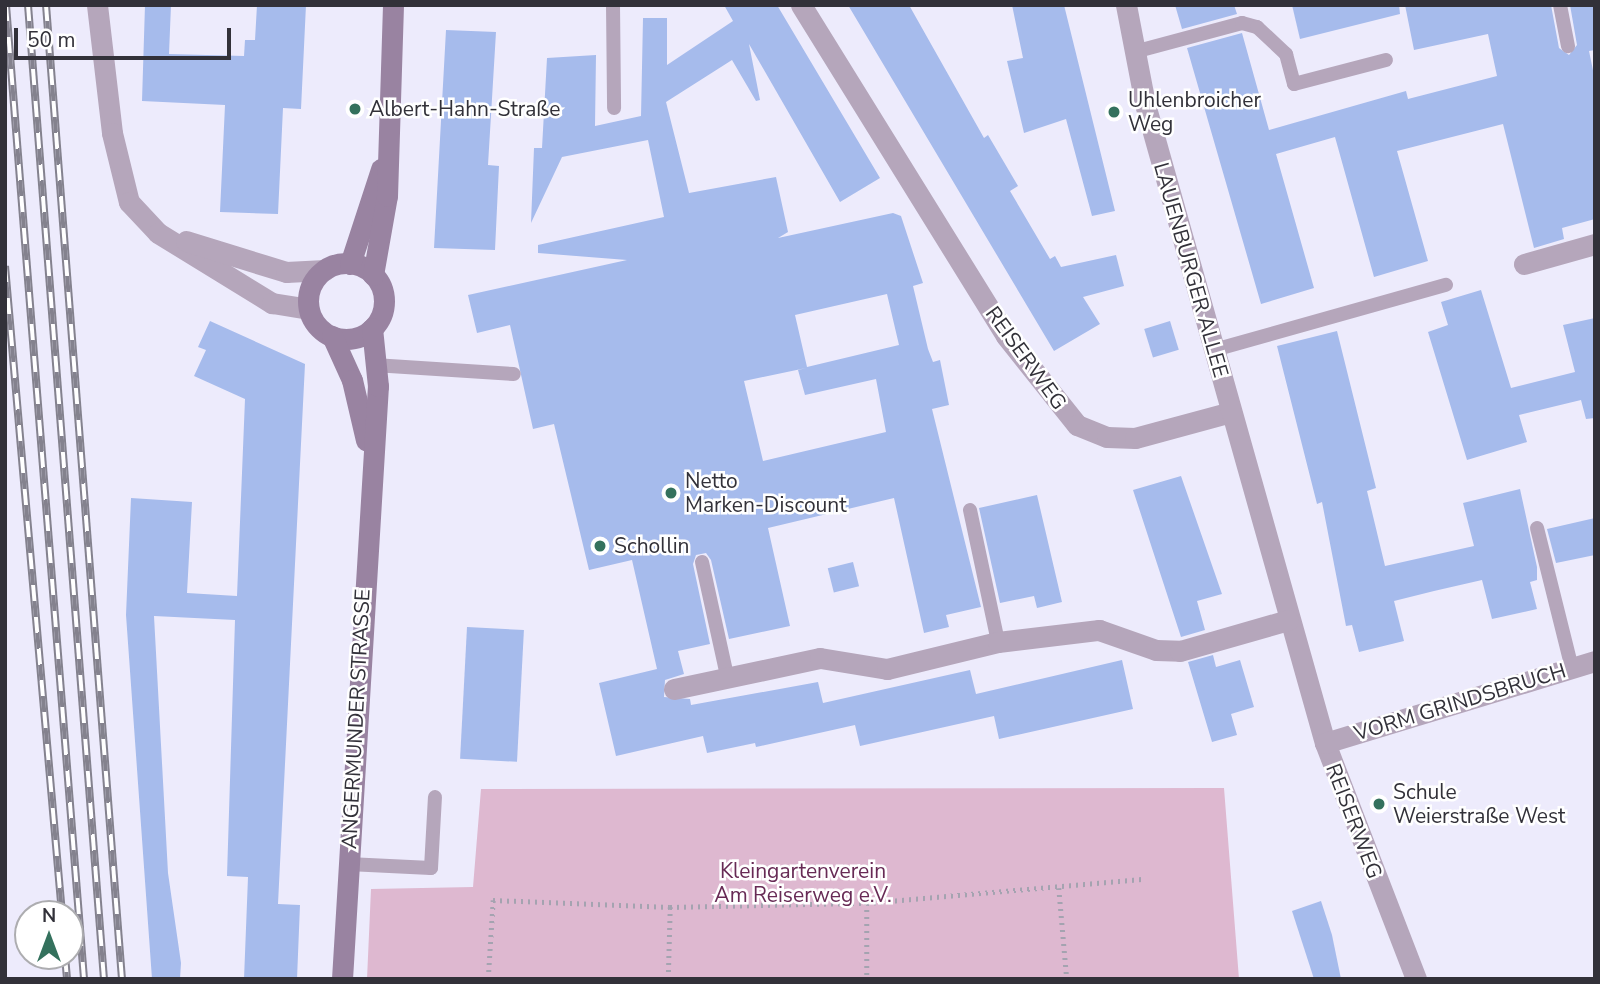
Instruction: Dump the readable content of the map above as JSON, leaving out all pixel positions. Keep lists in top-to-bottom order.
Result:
{
  "streets": {
    "main road": ["ANGERMUNDER STRASSE"],
    "street": ["LAUENBURGER ALLEE", "REISERWEG", "VORM GRINDSBRUCH"]
  },
  "crossings": [
    ["LAUENBURGER ALLEE", "REISERWEG"],
    ["REISERWEG", "VORM GRINDSBRUCH"]
  ],
  "parks": ["Kleingartenverein Am Reiserweg e.V."],
  "places": [
    "Albert-Hahn-Straße",
    "Uhlenbroicher Weg",
    "Netto Marken-Discount",
    "Schollin",
    "Schule Weierstraße West"
  ],
  "scale_bar": "50 m",
  "north": "top"
}
